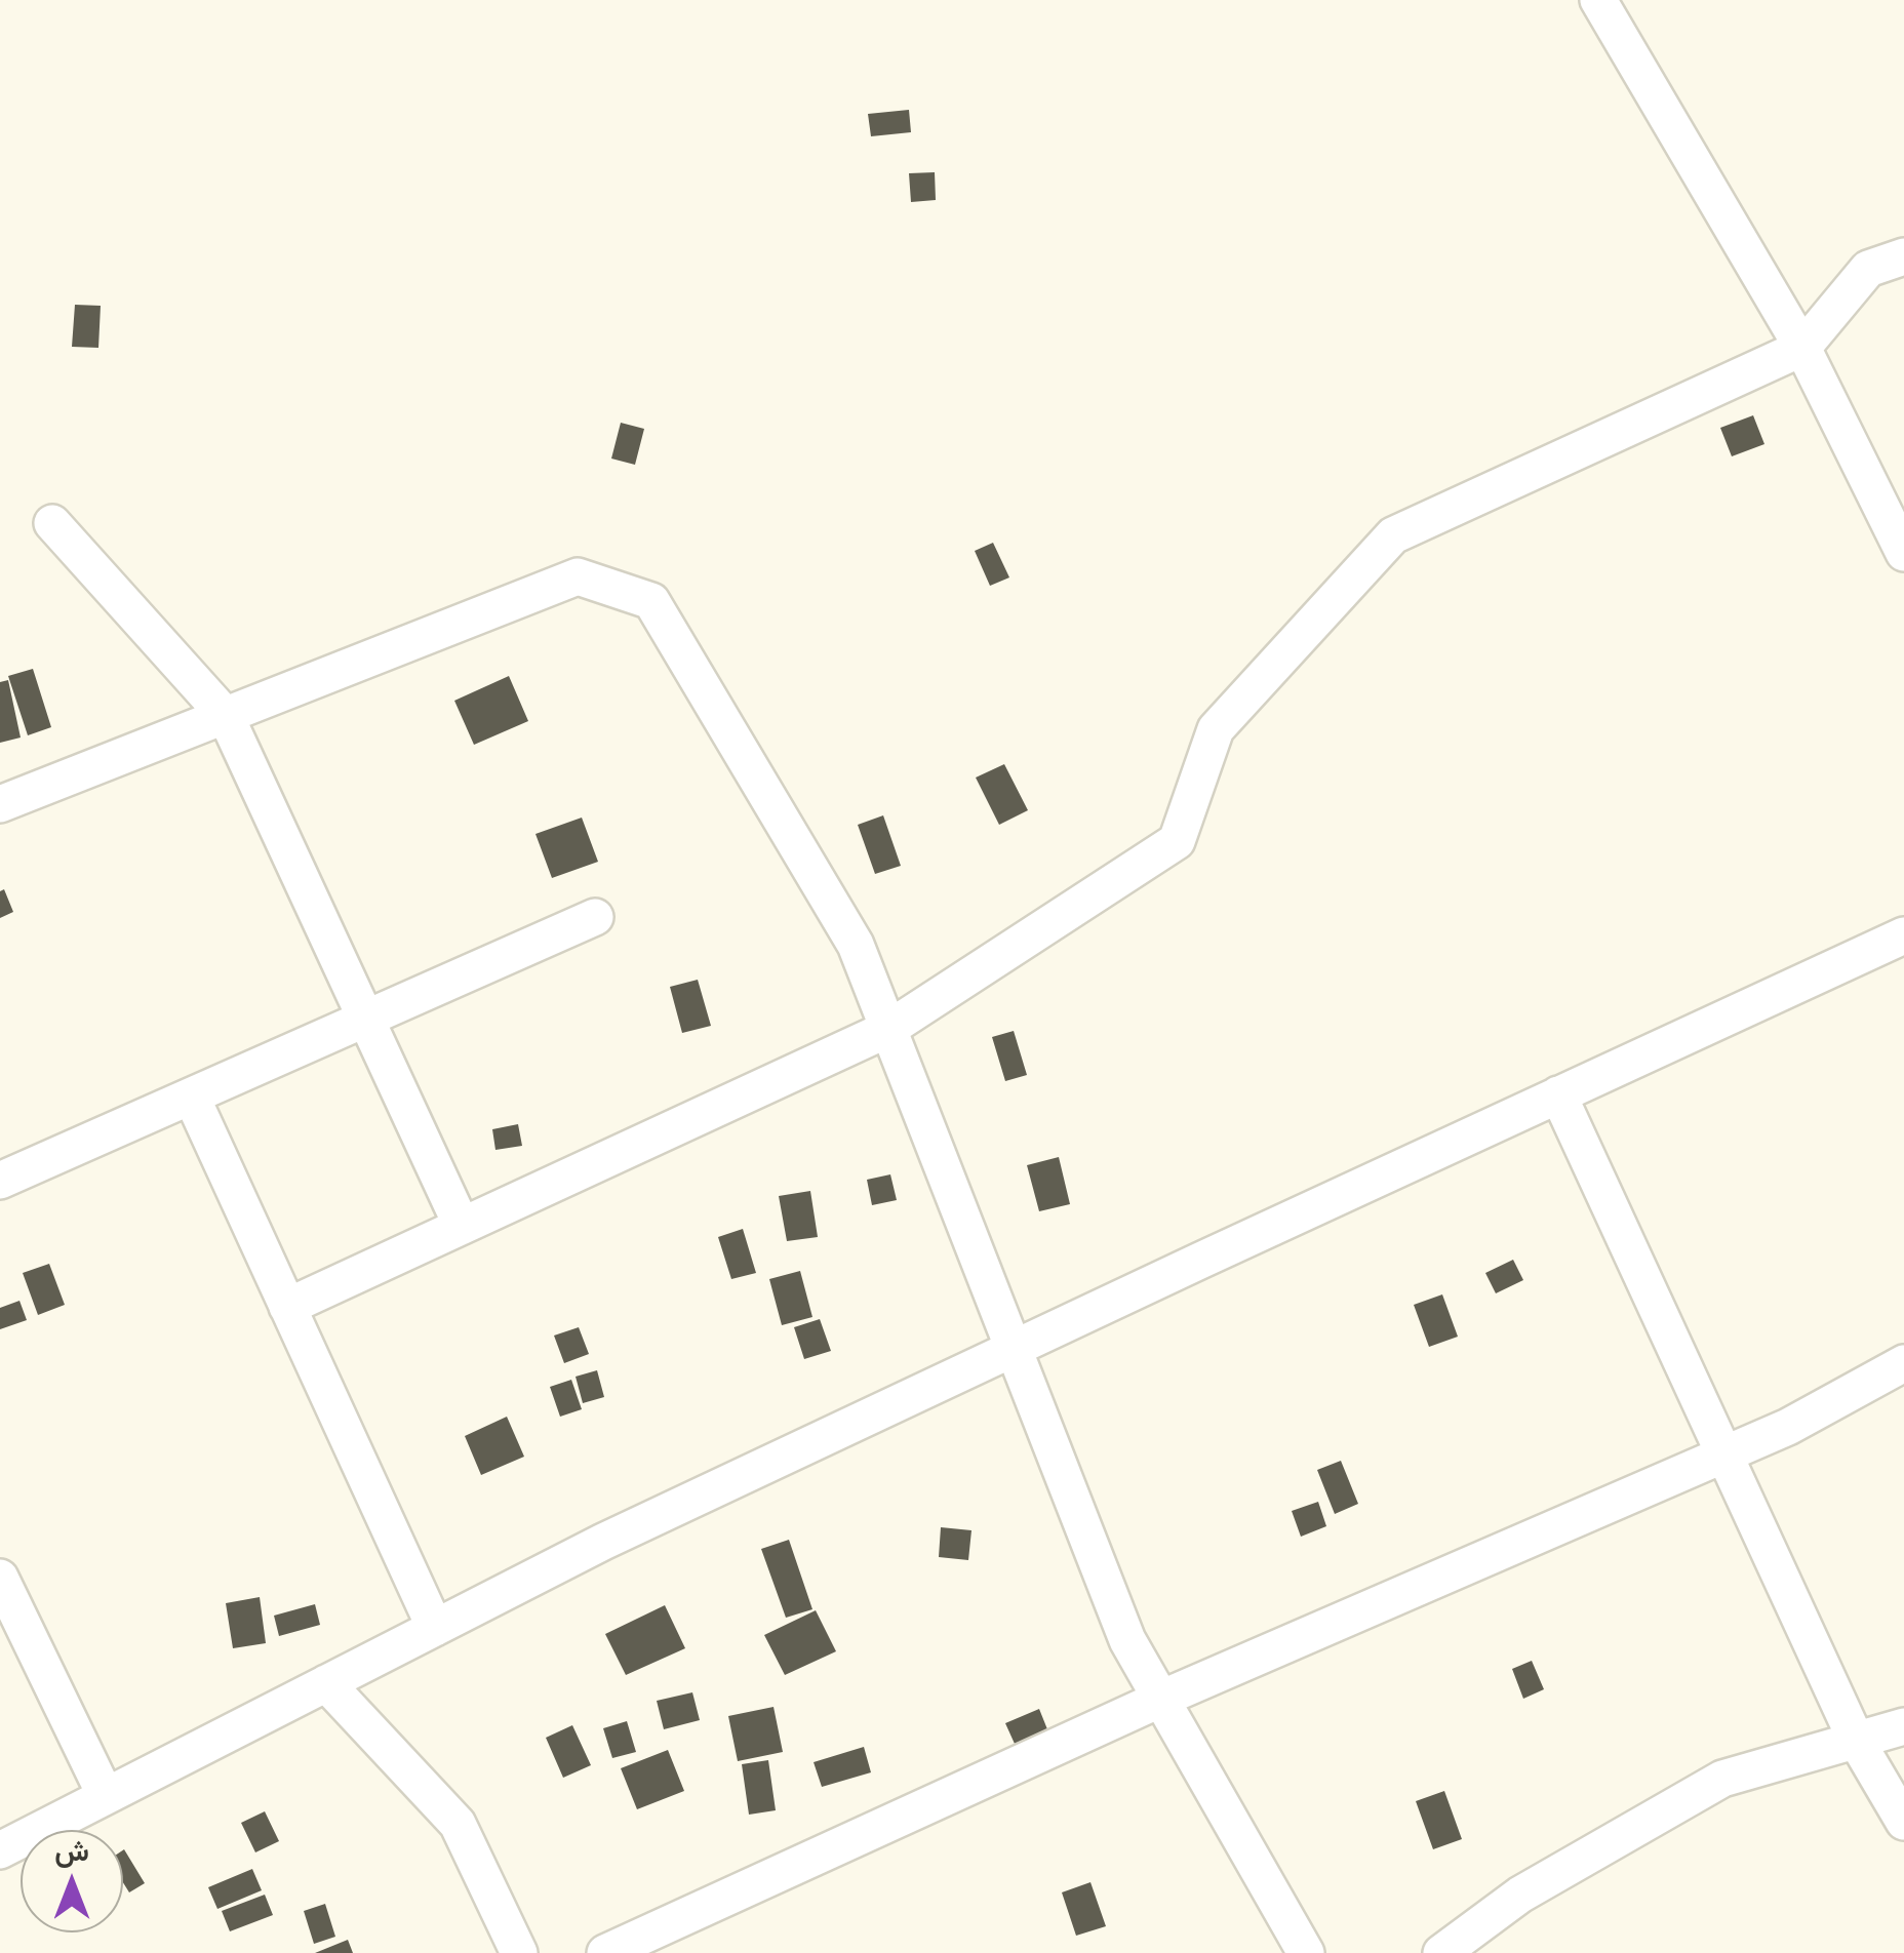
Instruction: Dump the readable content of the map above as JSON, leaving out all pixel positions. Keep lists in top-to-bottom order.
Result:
{
  "north": "top"
}
